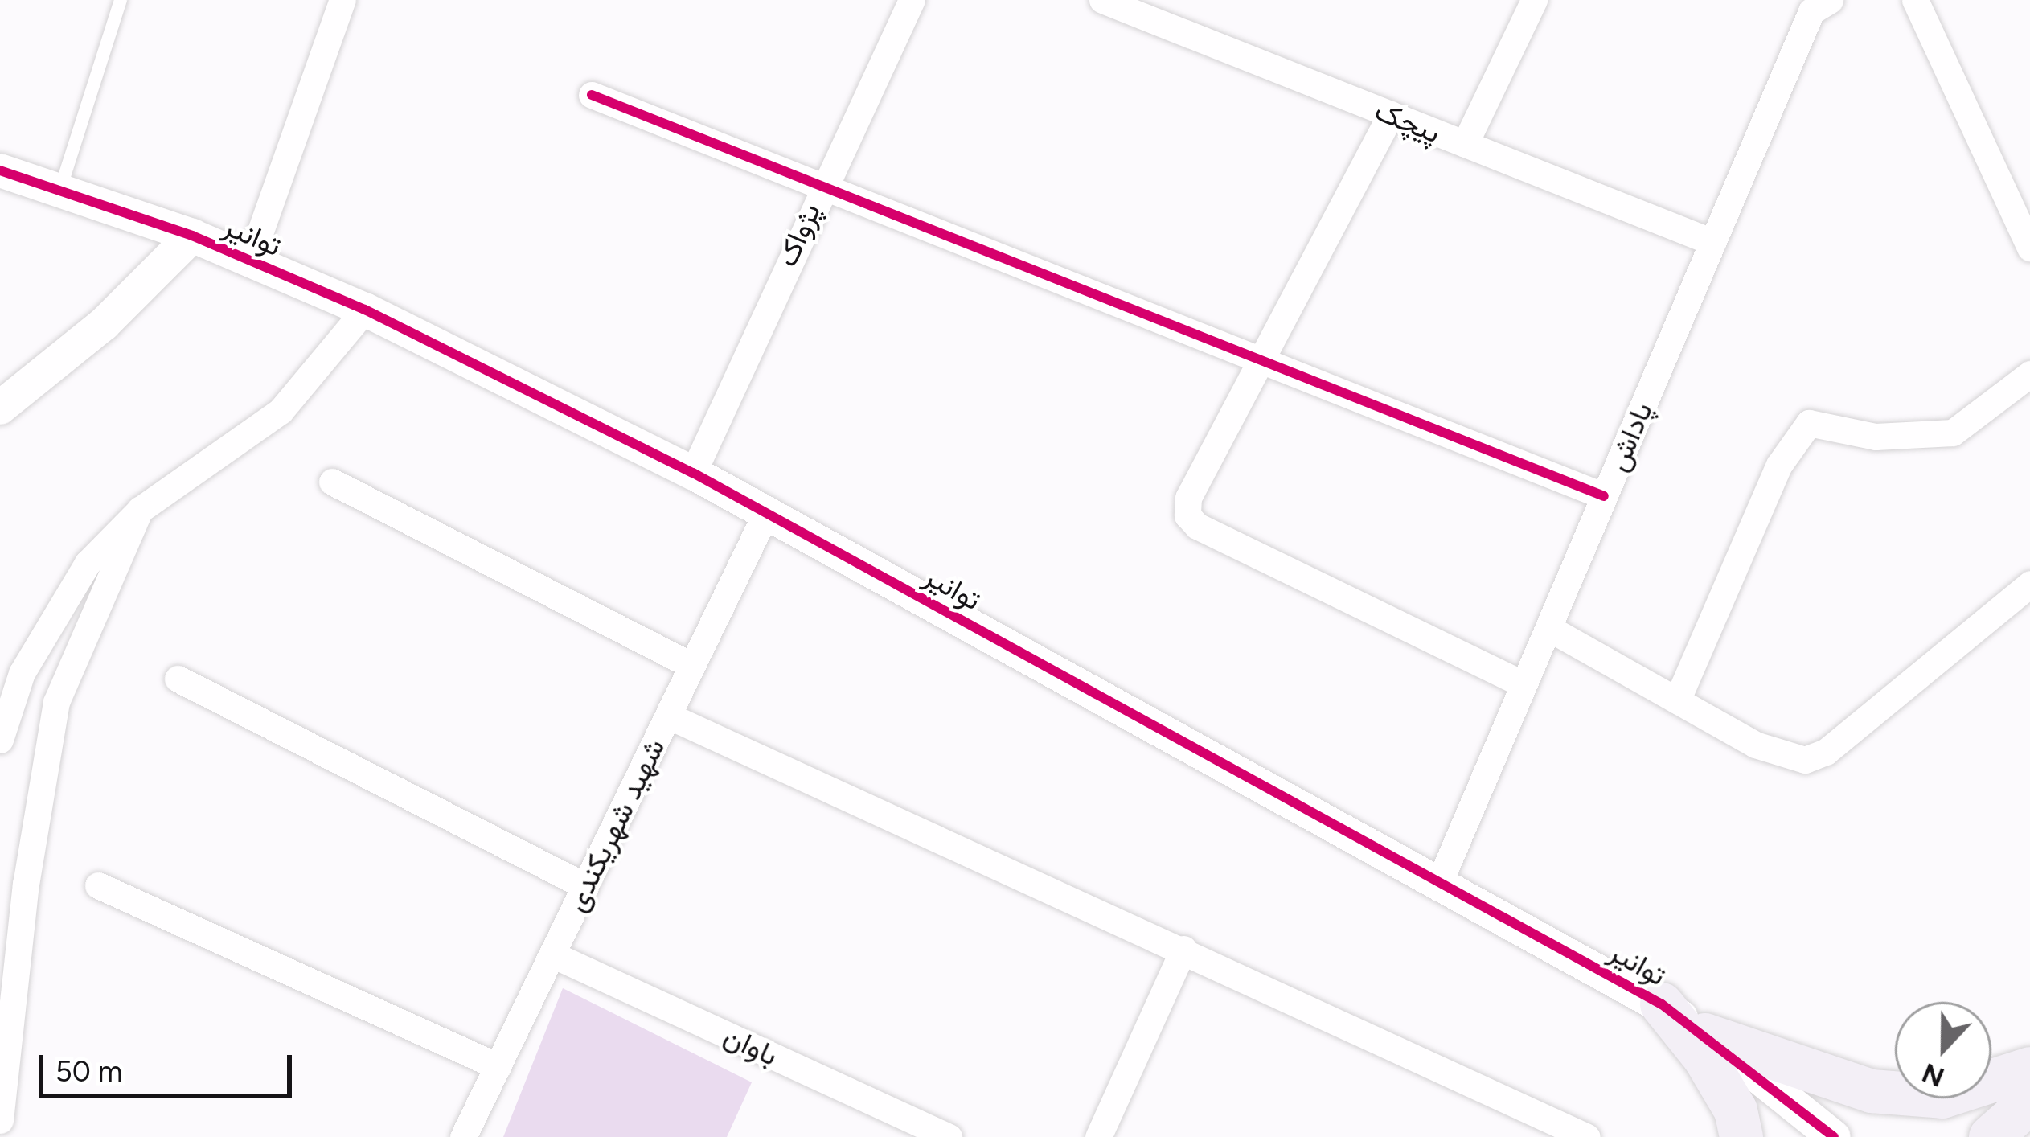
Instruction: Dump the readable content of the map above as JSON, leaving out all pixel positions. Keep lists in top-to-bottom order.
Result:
{
  "streets": {
    "street": [
      "پیچک",
      "پژواک",
      "توانیر",
      "پاداش",
      "شهید شهریکندی",
      "باوان"
    ]
  },
  "crossings": [
    ["پیچک", "پاداش"],
    ["پژواک", "توانیر"],
    ["توانیر", "پاداش"],
    ["توانیر", "شهید شهریکندی"],
    ["شهید شهریکندی", "باوان"]
  ],
  "scale_bar": "50 m",
  "north": "bottom"
}
